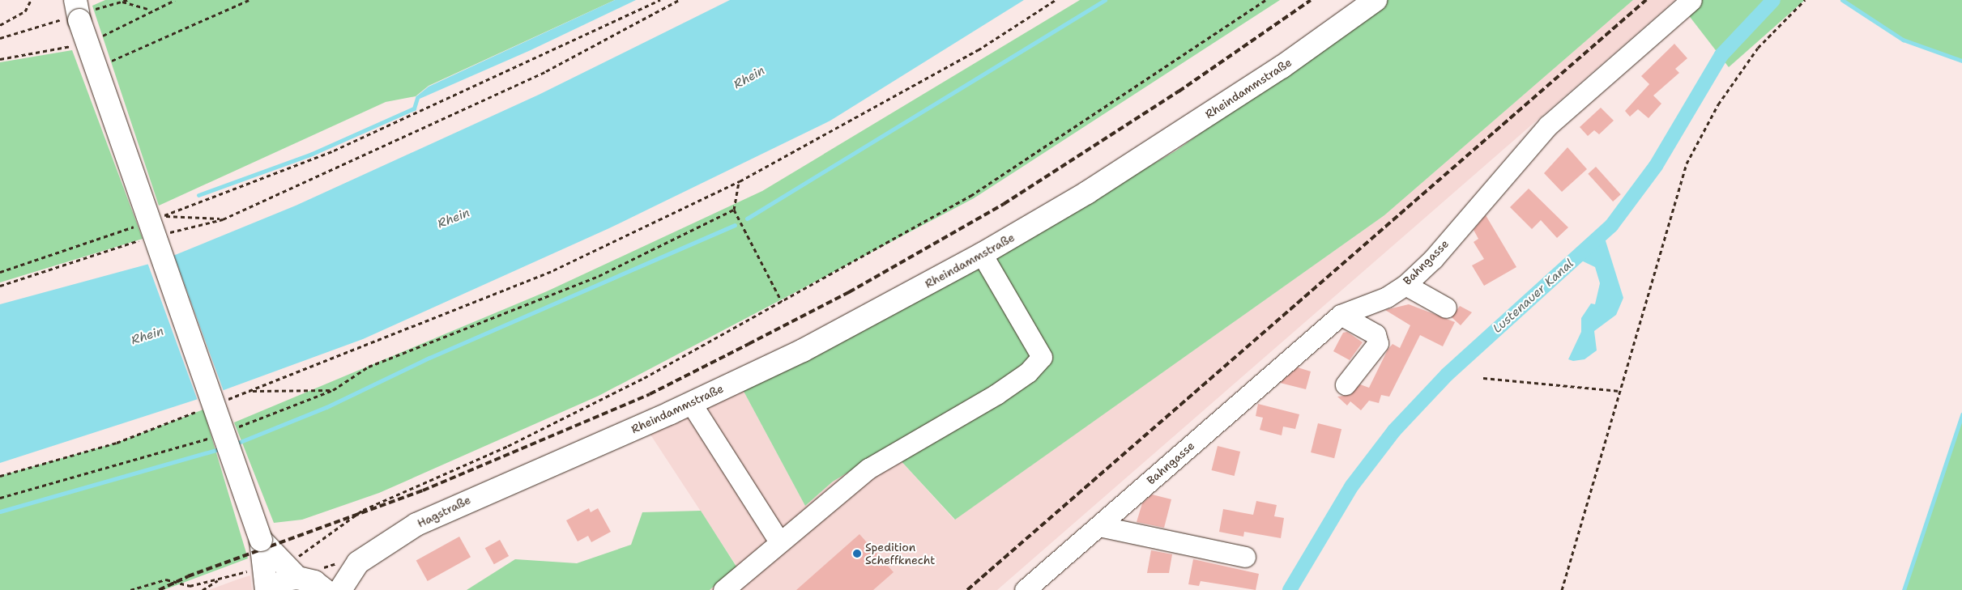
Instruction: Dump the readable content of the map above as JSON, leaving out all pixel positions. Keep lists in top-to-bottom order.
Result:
{
  "streets": {
    "main road": ["Rheindammstraße", "Hagstraße"],
    "street": ["Bahngasse"]
  },
  "crossings": [
    ["Rheindammstraße", "Hagstraße"]
  ],
  "water": ["Rhein", "Lustenauer Kanal"],
  "places": ["Spedition Scheffknecht"]
}
